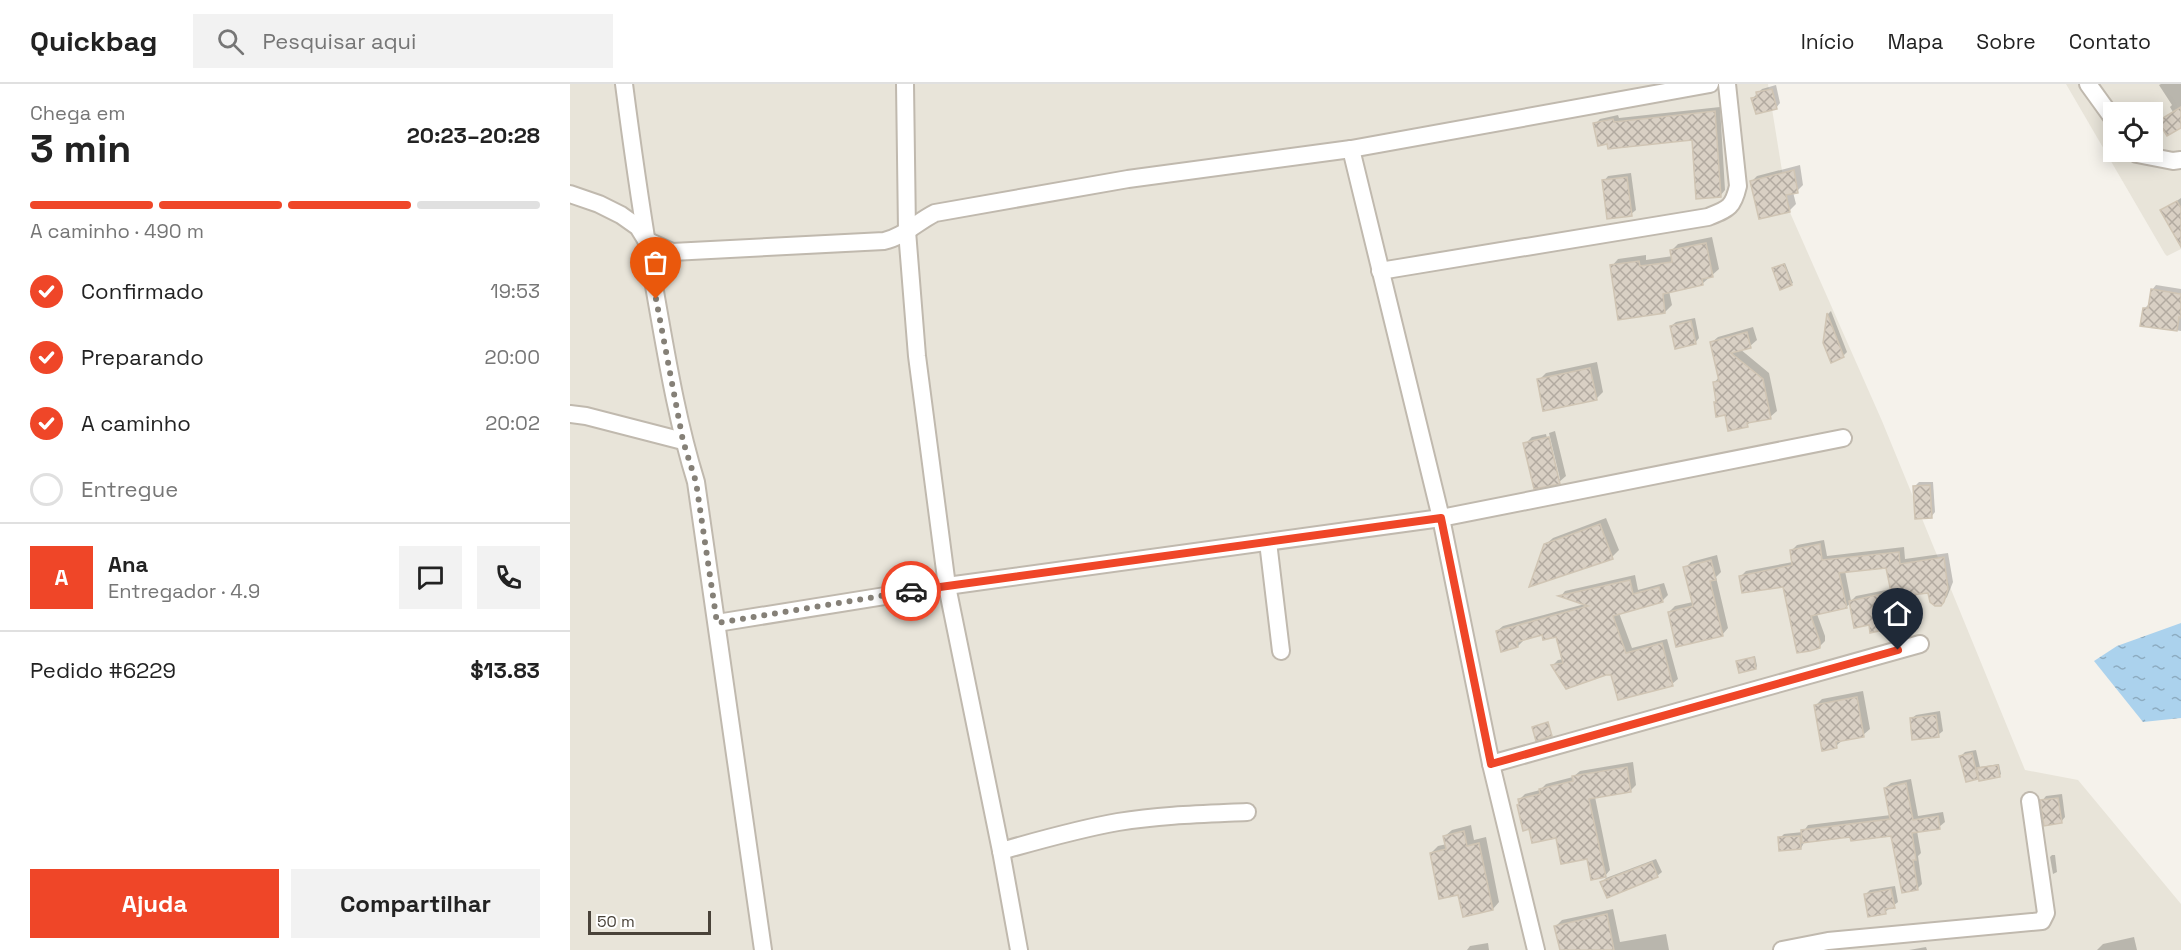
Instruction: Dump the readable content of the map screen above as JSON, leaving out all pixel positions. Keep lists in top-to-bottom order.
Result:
{
  "scale_bar": "50 m",
  "page": {
    "header": "Quickbag",
    "search": "Pesquisar aqui",
    "nav": [
      "Início",
      "Mapa",
      "Sobre",
      "Contato"
    ],
    "heading": ["3 min", "Chega em", "20:23–20:28"],
    "panel": [
      "Ana",
      "Entregador · 4.9",
      "Pedido #6229",
      "$13.83"
    ],
    "bar": "A caminho · 490 m",
    "list": [
      ["Confirmado", "19:53"],
      ["Preparando", "20:00"],
      ["A caminho", "20:02"],
      "Entregue"
    ],
    "round": "A",
    "buttons": ["Ajuda", "Compartilhar"],
    "scale": "50 m"
  }
}
